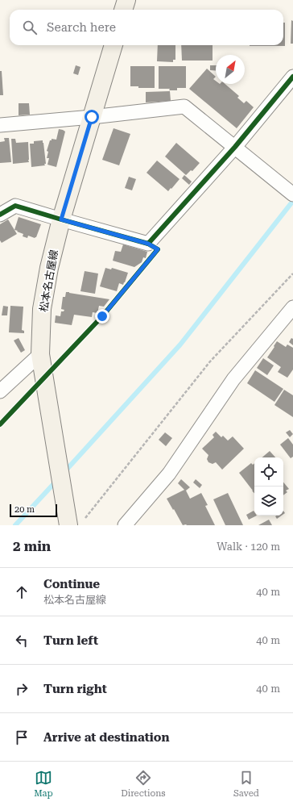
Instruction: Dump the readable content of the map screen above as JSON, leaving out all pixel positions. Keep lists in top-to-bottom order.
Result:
{
  "streets": {
    "main road": ["松本名古屋線"]
  },
  "scale_bar": "20 m",
  "north": "top right",
  "page": {
    "search": "Search here",
    "scale": "20 m",
    "heading": ["2 min", "Walk · 120 m"],
    "list": [
      ["Continue", "松本名古屋線", "40 m"],
      ["Turn left", "40 m"],
      ["Turn right", "40 m"],
      "Arrive at destination"
    ],
    "nav": ["Map", "Directions", "Saved"]
  }
}
